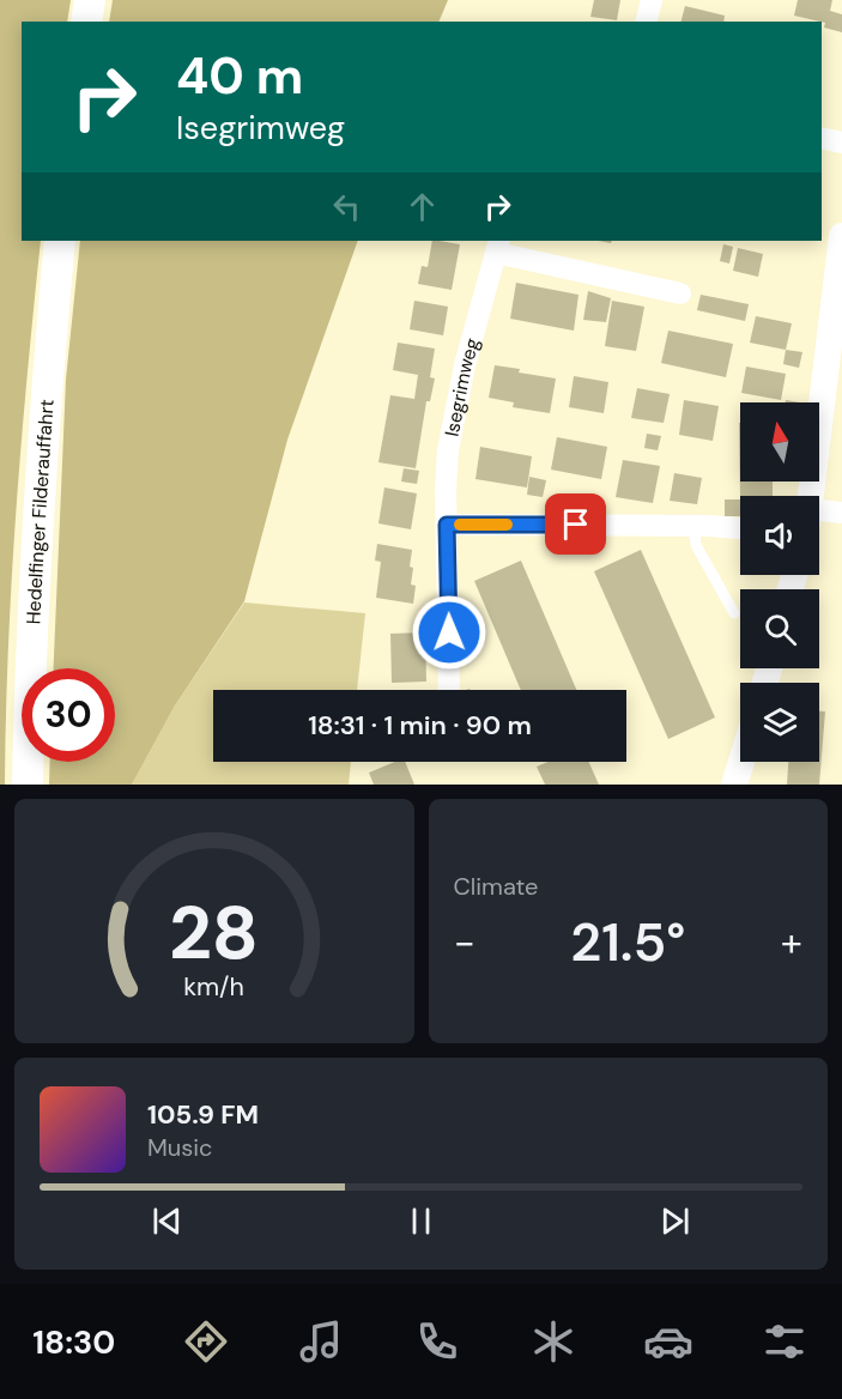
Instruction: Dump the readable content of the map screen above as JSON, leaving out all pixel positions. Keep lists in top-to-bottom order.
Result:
{
  "streets": {
    "main road": ["Hedelfinger Filderauffahrt"],
    "street": ["Isegrimweg"]
  },
  "north": "top",
  "page": {
    "turn": ["40 m", "Isegrimweg"],
    "limit": "30",
    "trip": "18:31 · 1 min · 90 m",
    "tile": "Climate",
    "heat": ["−", "21.5°", "+"],
    "song": ["105.9 FM", "Music"],
    "tabs": "18:30",
    "gauge": ["28", "km/h"]
  }
}
